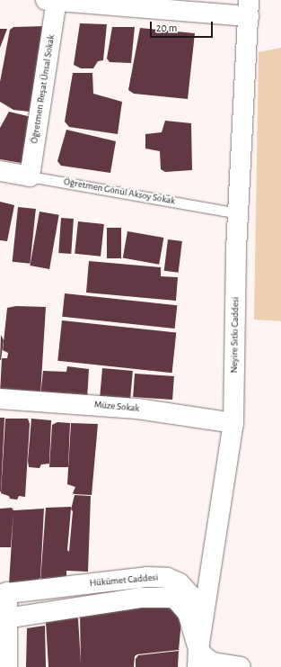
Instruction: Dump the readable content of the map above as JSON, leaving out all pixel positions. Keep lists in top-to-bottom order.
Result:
{
  "streets": {
    "street": [
      "Öğretmen Reşat Ünsal Sokak",
      "Öğretmen Gönül Aksoy Sokak",
      "Neyire Sıtkı Caddesi",
      "Müze Sokak",
      "Hükümet Caddesi"
    ]
  },
  "crossings": [
    ["Öğretmen Reşat Ünsal Sokak", "Öğretmen Gönül Aksoy Sokak"],
    ["Öğretmen Gönül Aksoy Sokak", "Neyire Sıtkı Caddesi"],
    ["Neyire Sıtkı Caddesi", "Müze Sokak"],
    ["Neyire Sıtkı Caddesi", "Hükümet Caddesi"]
  ],
  "scale_bar": "20 m"
}
